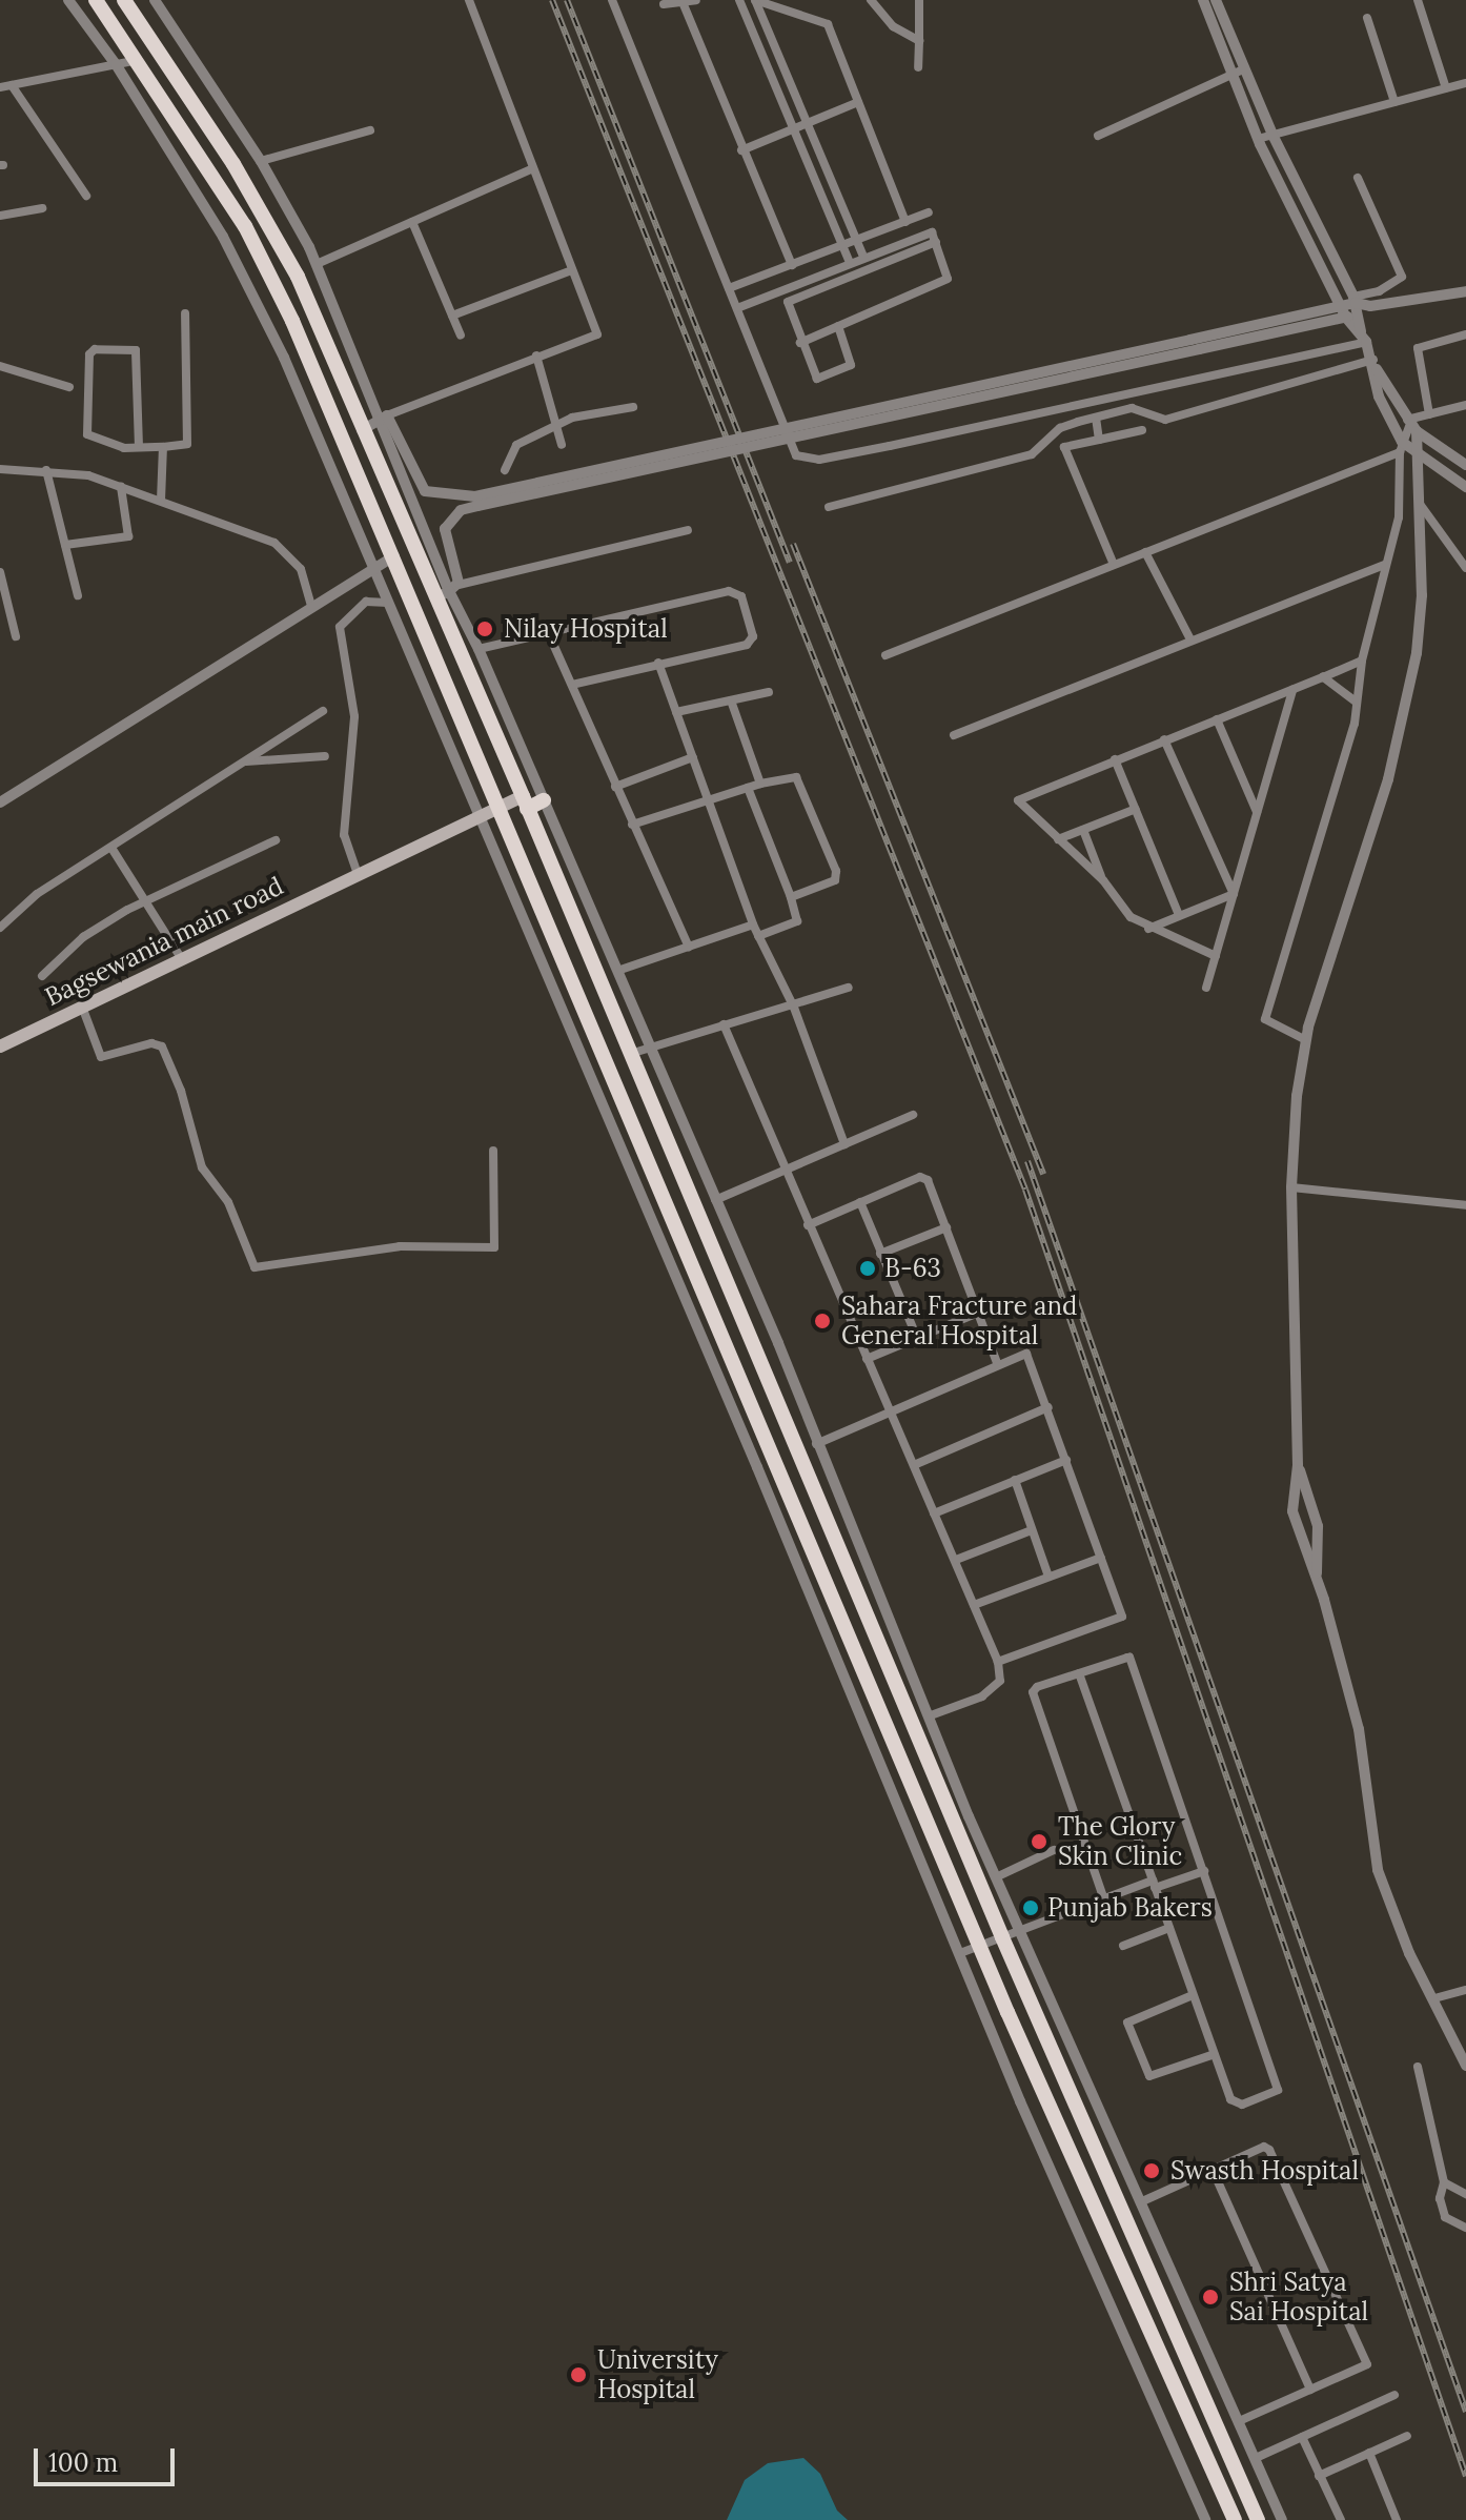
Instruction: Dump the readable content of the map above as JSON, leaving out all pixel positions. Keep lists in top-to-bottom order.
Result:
{
  "streets": {
    "main road": ["Bagsewania main road"]
  },
  "places": [
    "Nilay Hospital",
    "B-63",
    "Sahara Fracture and General Hospital",
    "The Glory Skin Clinic",
    "Punjab Bakers",
    "Swasth Hospital",
    "Shri Satya Sai Hospital",
    "University Hospital"
  ],
  "scale_bar": "100 m"
}
